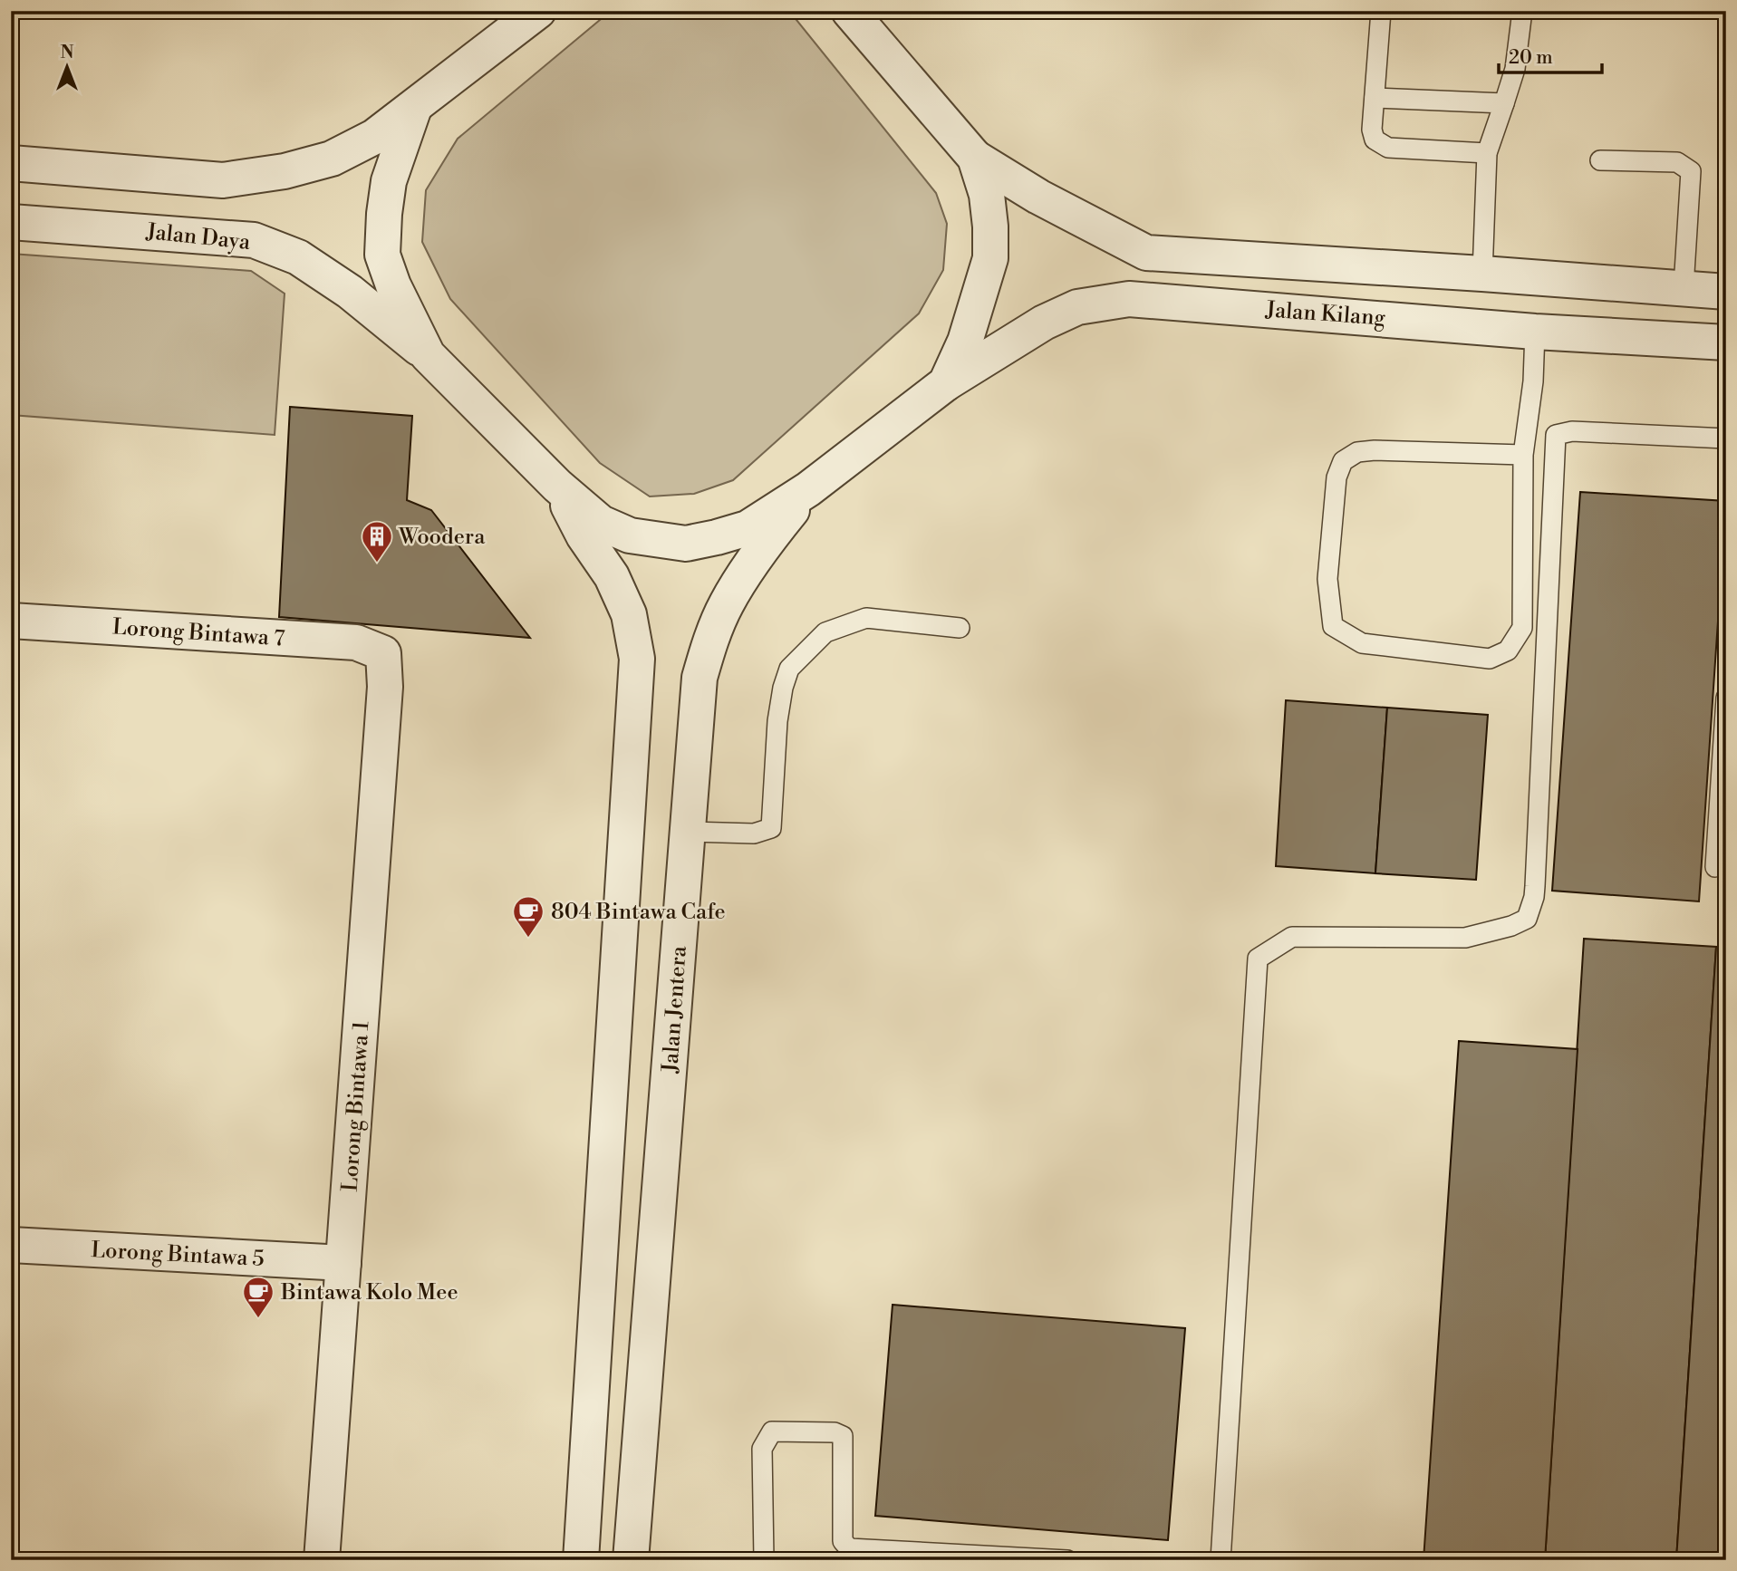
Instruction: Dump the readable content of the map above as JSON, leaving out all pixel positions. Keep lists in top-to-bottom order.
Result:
{
  "streets": {
    "street": [
      "Jalan Daya",
      "Jalan Kilang",
      "Lorong Bintawa 7",
      "Jalan Jentera",
      "Lorong Bintawa 1",
      "Lorong Bintawa 5"
    ]
  },
  "crossings": [
    ["Jalan Kilang", "Jalan Jentera"],
    ["Lorong Bintawa 7", "Lorong Bintawa 1"],
    ["Lorong Bintawa 1", "Lorong Bintawa 5"]
  ],
  "places": {
    "building": ["Woodera"],
    "cafe": ["804 Bintawa Cafe", "Bintawa Kolo Mee"]
  },
  "scale_bar": "20 m",
  "north": "top"
}
